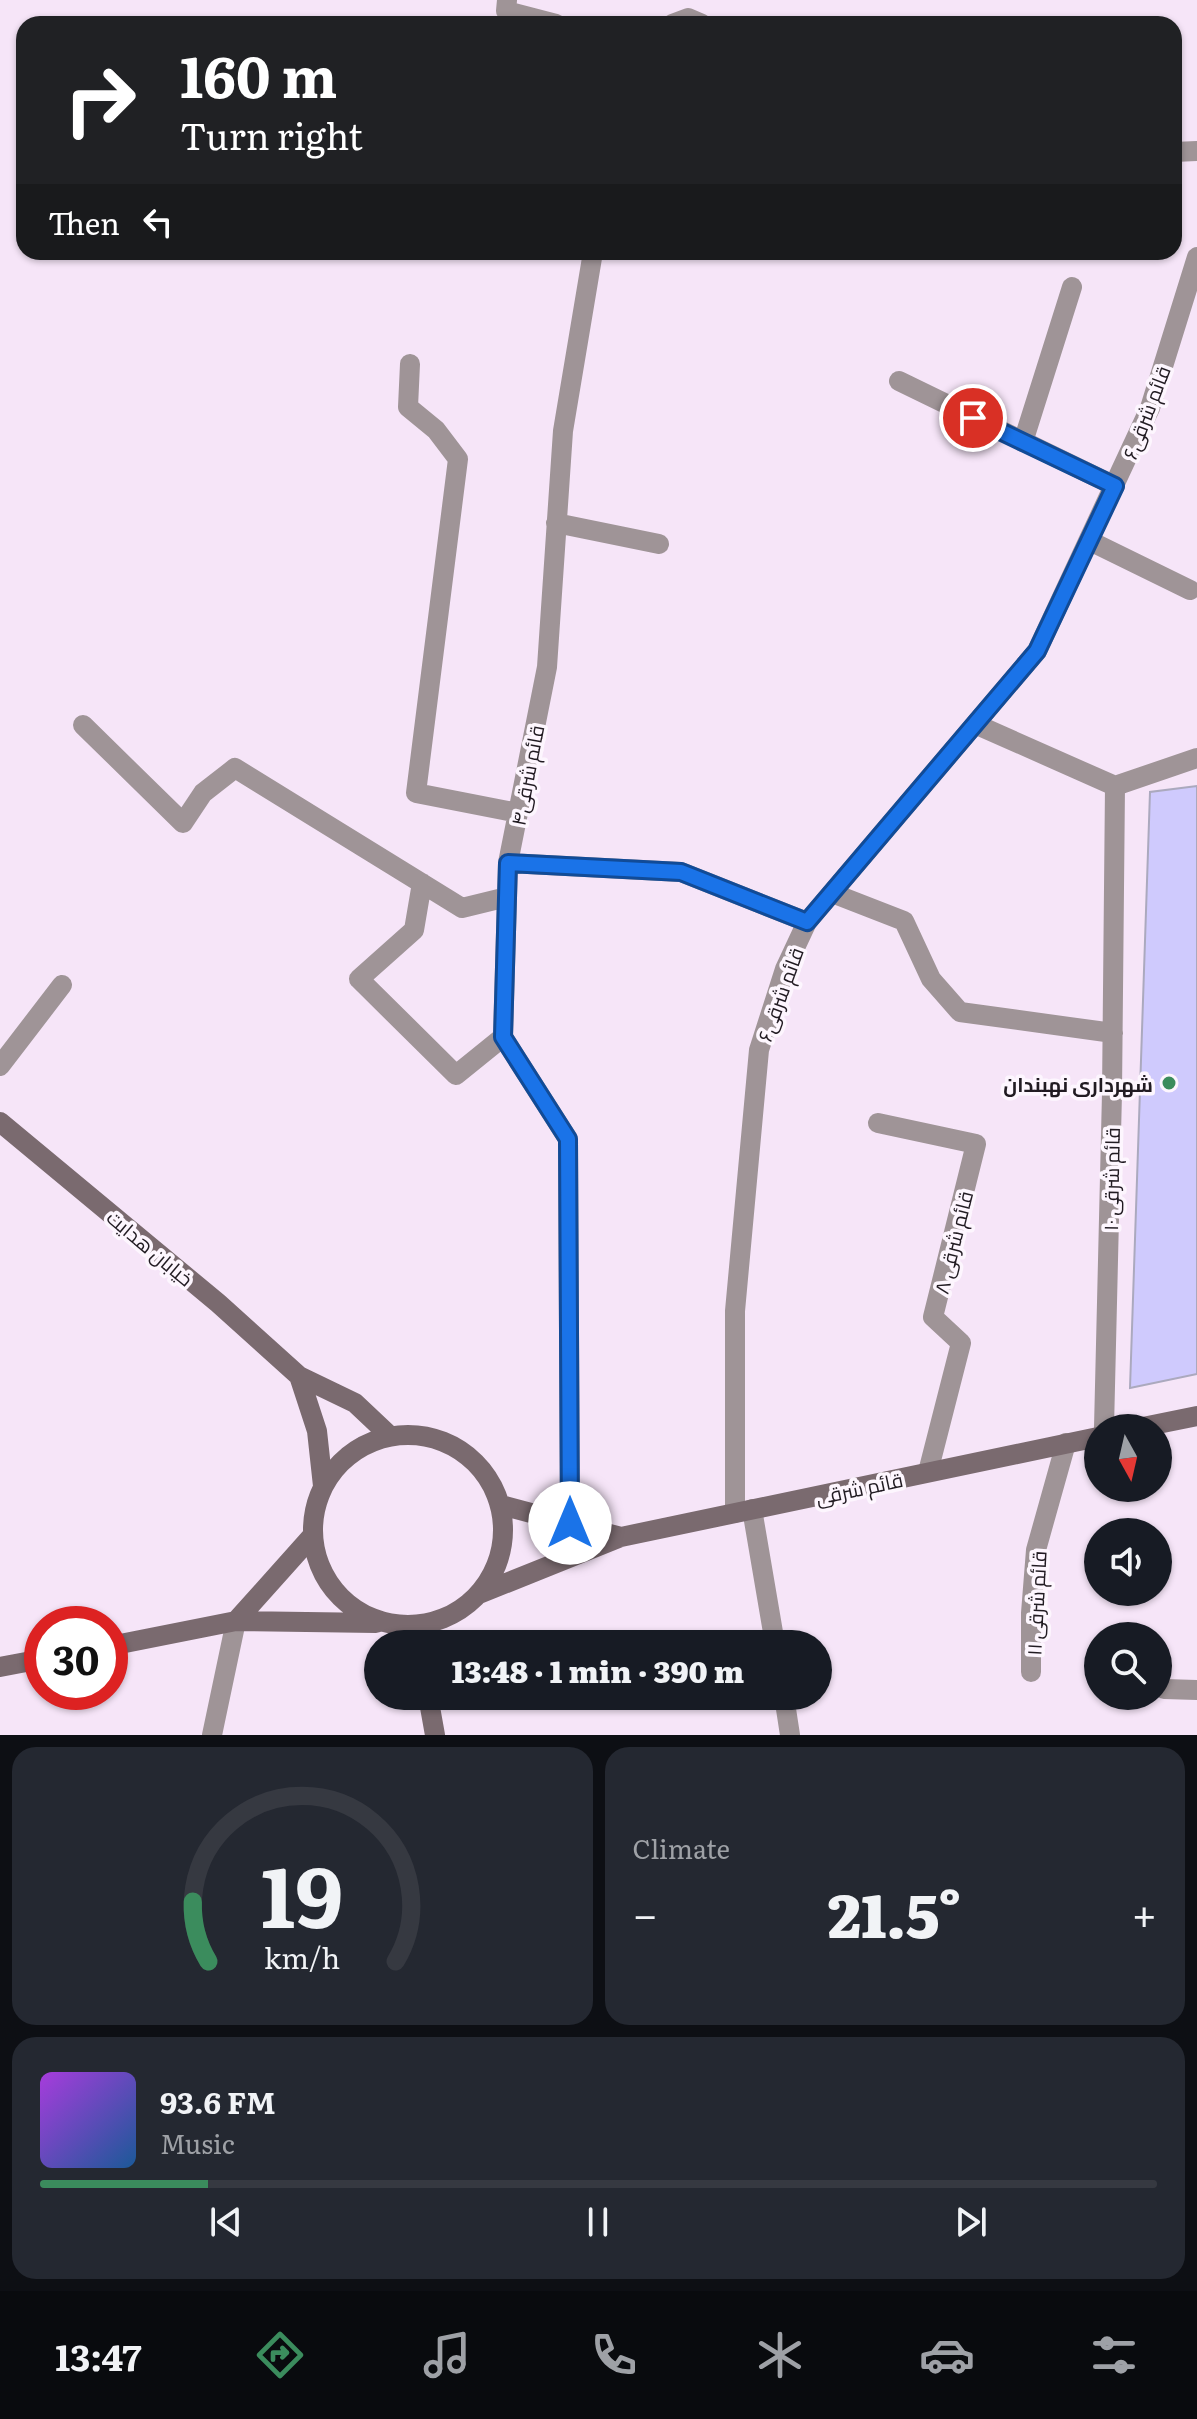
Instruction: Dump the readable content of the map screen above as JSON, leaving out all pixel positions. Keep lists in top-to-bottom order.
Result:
{
  "streets": {
    "main road": ["خیابان هدایت", "قائم شرقی"],
    "street": [
      "۶قائم شرقی",
      "۴قائم شرقی",
      "قائم شرقی ۱۰",
      "قائم شرقی ۸",
      "قائم شرقی ۱۱"
    ]
  },
  "crossings": [
    ["۶قائم شرقی", "قائم شرقی"],
    ["قائم شرقی ۸", "قائم شرقی"],
    ["قائم شرقی", "قائم شرقی ۱۱"]
  ],
  "places": ["شهرداری نهبندان"],
  "north": "bottom",
  "page": {
    "turn": ["160 m", "Turn right"],
    "then": "Then",
    "limit": "30",
    "trip": "13:48 · 1 min · 390 m",
    "tile": "Climate",
    "heat": ["−", "21.5°", "+"],
    "song": ["93.6 FM", "Music"],
    "tabs": "13:47",
    "gauge": ["19", "km/h"]
  }
}
